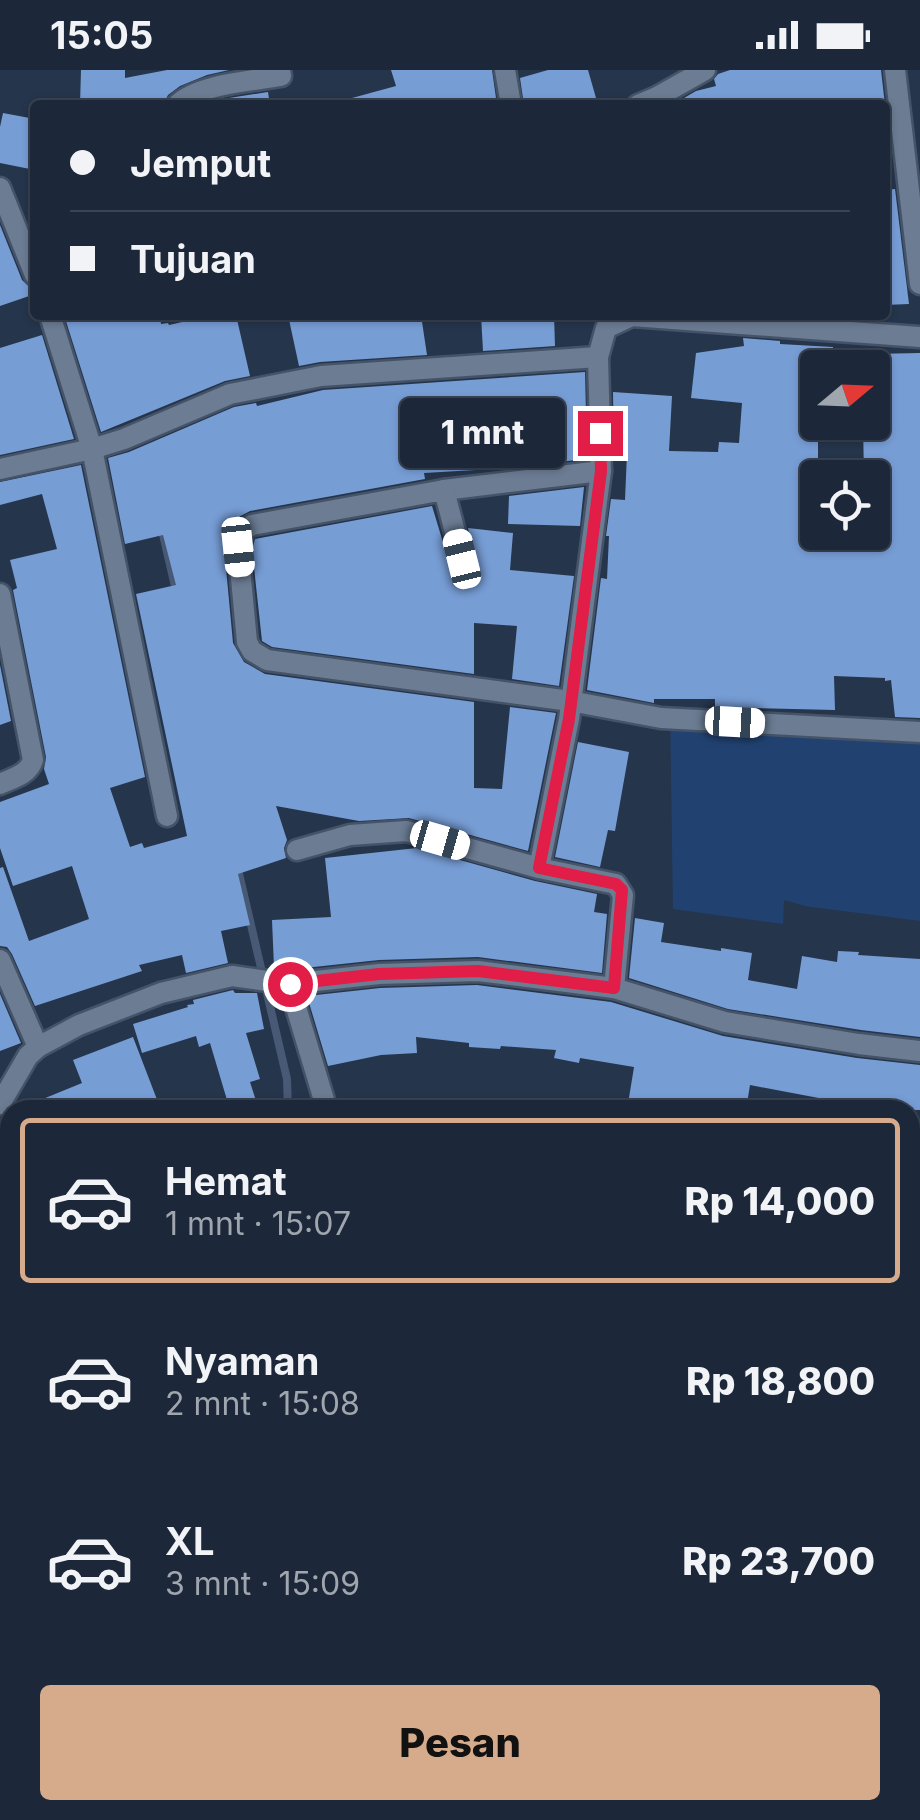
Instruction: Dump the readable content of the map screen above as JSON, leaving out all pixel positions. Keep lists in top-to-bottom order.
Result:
{
  "north": "right",
  "page": {
    "status": "15:05",
    "banner": ["Jemput", "Tujuan"],
    "bubble": "1 mnt",
    "list": [
      {
        "name": "Hemat",
        "note": "1 mnt · 15:07",
        "value": "Rp 14,000"
      },
      {
        "name": "Nyaman",
        "note": "2 mnt · 15:08",
        "value": "Rp 18,800"
      },
      {
        "name": "XL",
        "note": "3 mnt · 15:09",
        "value": "Rp 23,700"
      }
    ],
    "buttons": "Pesan"
  }
}
